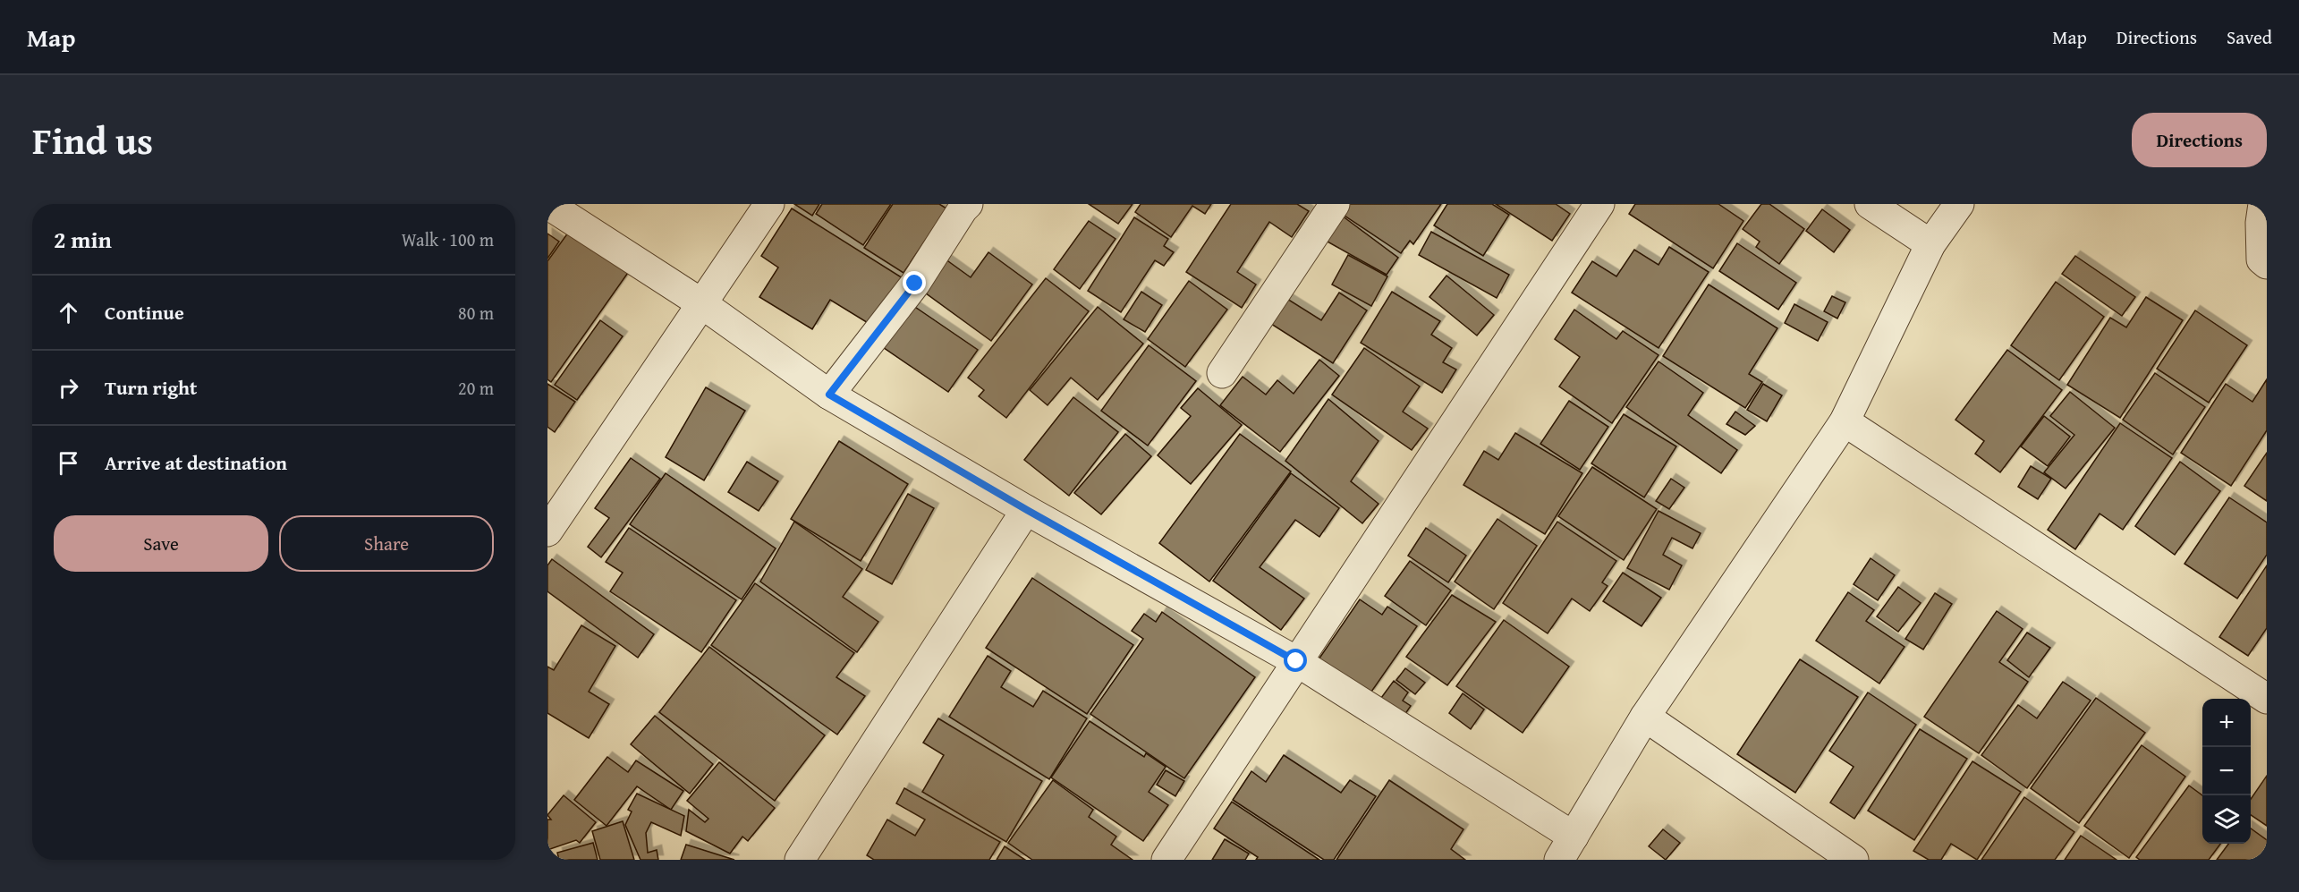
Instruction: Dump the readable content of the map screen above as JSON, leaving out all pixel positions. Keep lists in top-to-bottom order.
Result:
{
  "page": {
    "header": "Map",
    "nav": ["Map", "Directions", "Saved"],
    "title": "Find us",
    "buttons": [
      "Directions",
      ["Save", "Share"]
    ],
    "heading": ["2 min", "Walk · 100 m"],
    "list": [
      ["Continue", "80 m"],
      ["Turn right", "20 m"],
      "Arrive at destination"
    ],
    "map_buttons": ["+", "−"]
  }
}
